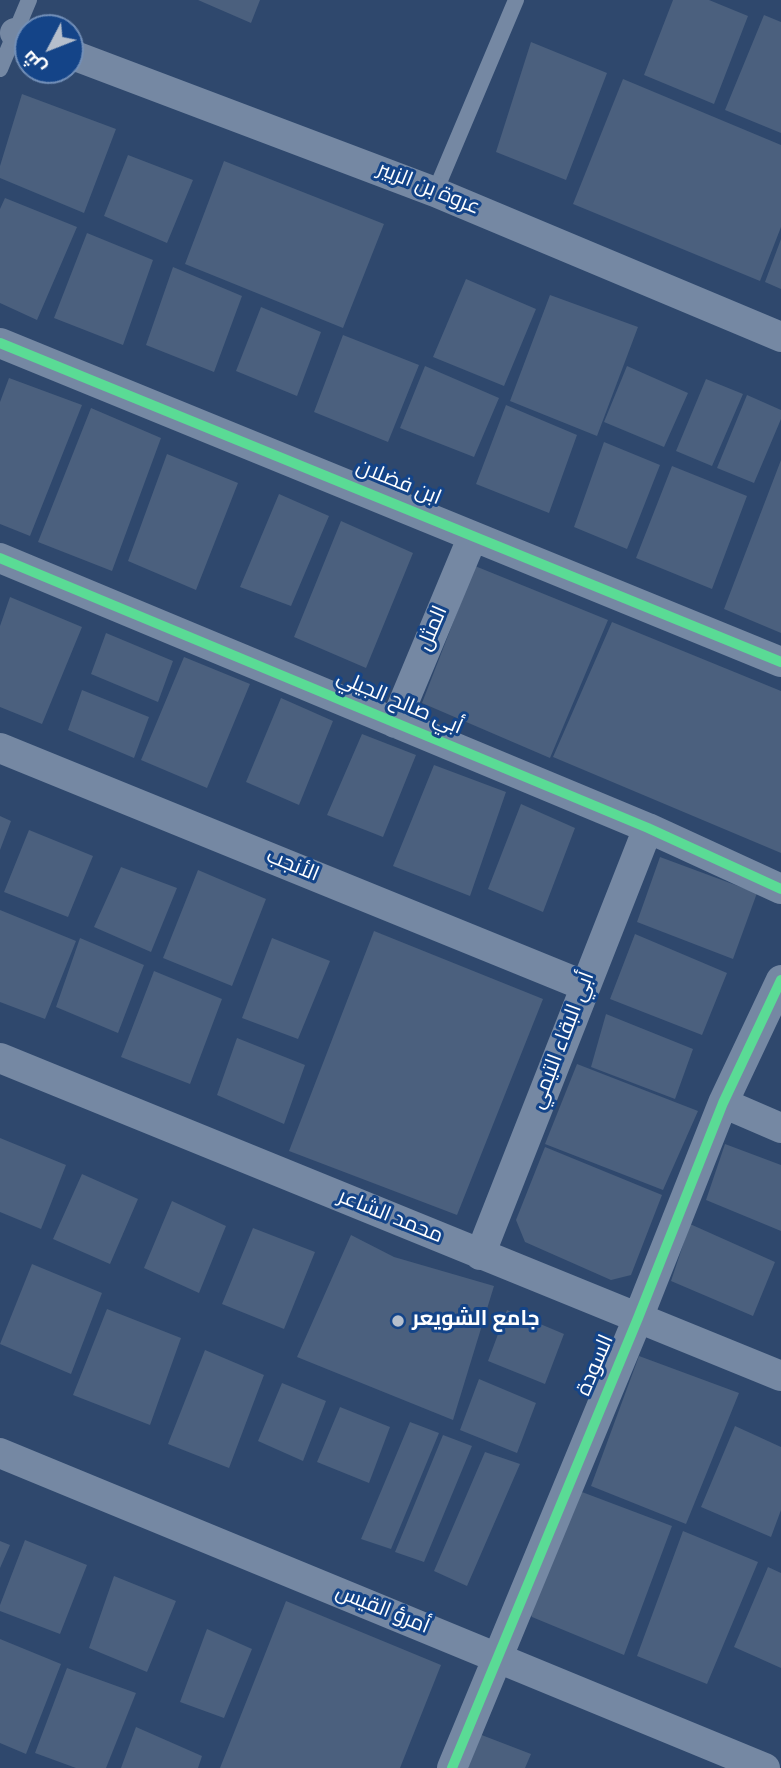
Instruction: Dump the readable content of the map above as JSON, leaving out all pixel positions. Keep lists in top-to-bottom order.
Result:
{
  "streets": {
    "street": [
      "عروة بن الزبير",
      "ابن فضلان",
      "المثل",
      "أبي صالح الجيلي",
      "الأنجب",
      "أبي البقاء التيمي",
      "محمد الشاعر",
      "السودة",
      "أمرؤ القيس"
    ]
  },
  "crossings": [
    ["ابن فضلان", "المثل"],
    ["المثل", "أبي صالح الجيلي"],
    ["أبي صالح الجيلي", "أبي البقاء التيمي"],
    ["الأنجب", "أبي البقاء التيمي"],
    ["أبي البقاء التيمي", "محمد الشاعر"],
    ["محمد الشاعر", "السودة"],
    ["السودة", "أمرؤ القيس"]
  ],
  "places": ["جامع الشويعر"],
  "north": "bottom left"
}
